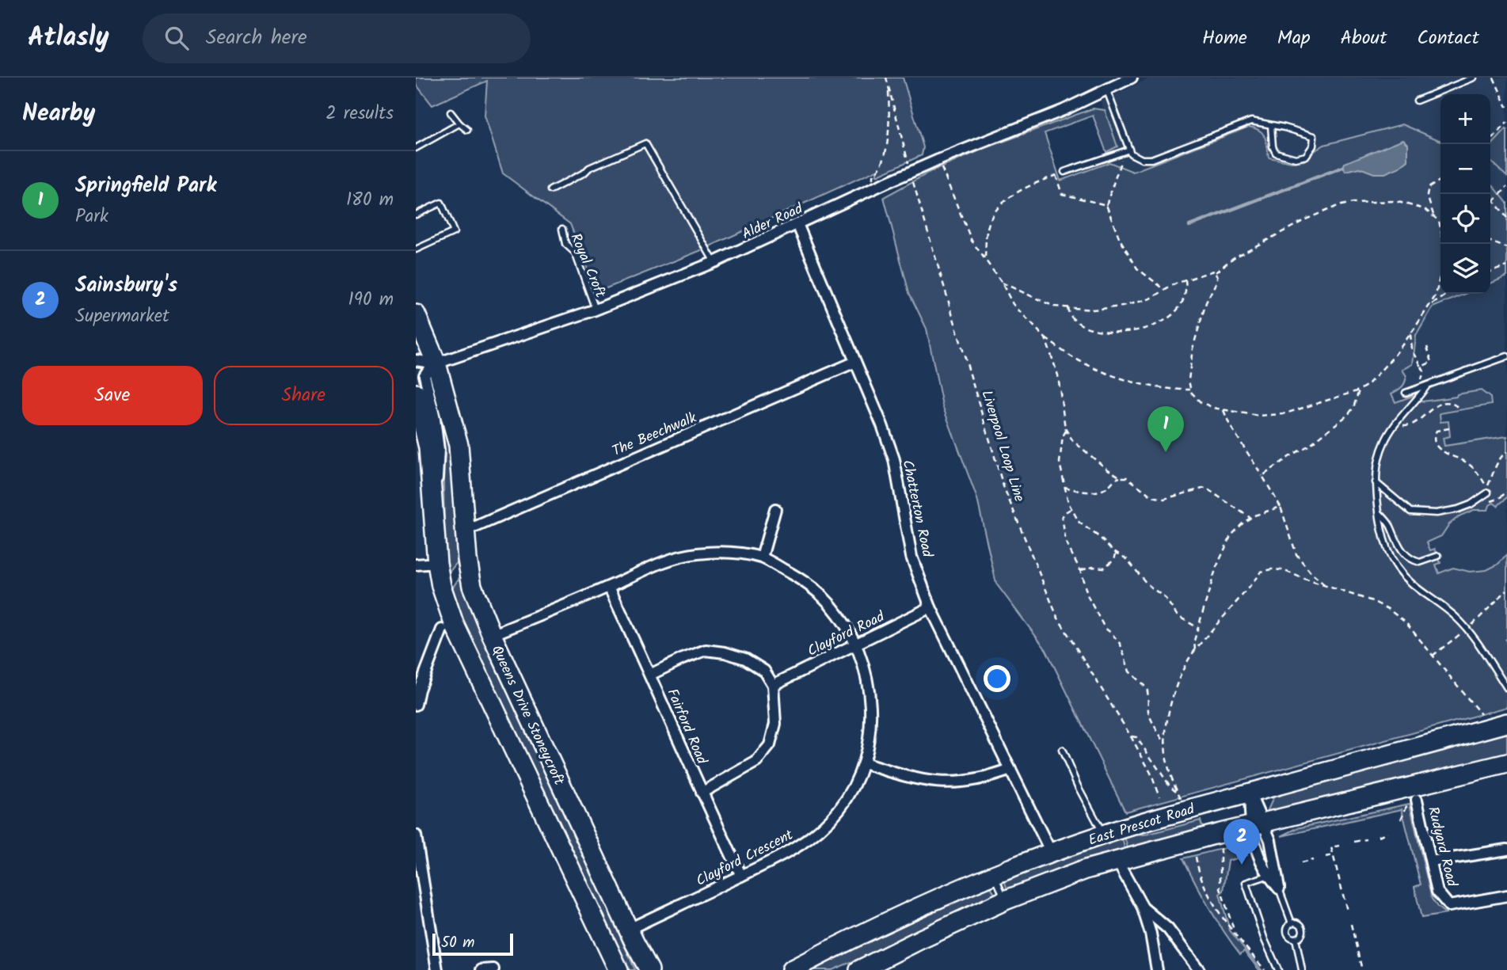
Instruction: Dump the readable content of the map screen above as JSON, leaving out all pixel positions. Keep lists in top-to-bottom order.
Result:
{
  "streets": {
    "highway": ["Queens Drive Stoneycroft", "East Prescot Road"],
    "street": [
      "Alder Road",
      "The Beechwalk",
      "Chatterton Road",
      "Clayford Road",
      "Fairford Road",
      "Rudyard Road",
      "Clayford Crescent"
    ],
    "lane": ["Royal Croft"],
    "path": ["Liverpool Loop Line"]
  },
  "crossings": [
    ["Alder Road", "Royal Croft"],
    ["Alder Road", "Chatterton Road"],
    ["Alder Road", "Queens Drive Stoneycroft"],
    ["The Beechwalk", "Chatterton Road"],
    ["The Beechwalk", "Queens Drive Stoneycroft"],
    ["Chatterton Road", "Clayford Road"],
    ["Chatterton Road", "East Prescot Road"],
    ["Clayford Road", "Clayford Crescent"],
    ["Queens Drive Stoneycroft", "Clayford Crescent"],
    ["Fairford Road", "Clayford Crescent"]
  ],
  "scale_bar": "50 m",
  "page": {
    "header": "Atlasly",
    "search": "Search here",
    "nav": [
      "Home",
      "Map",
      "About",
      "Contact"
    ],
    "heading": ["Nearby", "2 results"],
    "map_buttons": ["+", "−"],
    "list": [
      {
        "mark": "1",
        "name": "Springfield Park",
        "note": "Park",
        "value": "180 m"
      },
      {
        "mark": "2",
        "name": "Sainsbury's",
        "note": "Supermarket",
        "value": "190 m"
      }
    ],
    "buttons": ["Save", "Share"],
    "pins": ["1", "2"],
    "scale": "50 m"
  }
}
